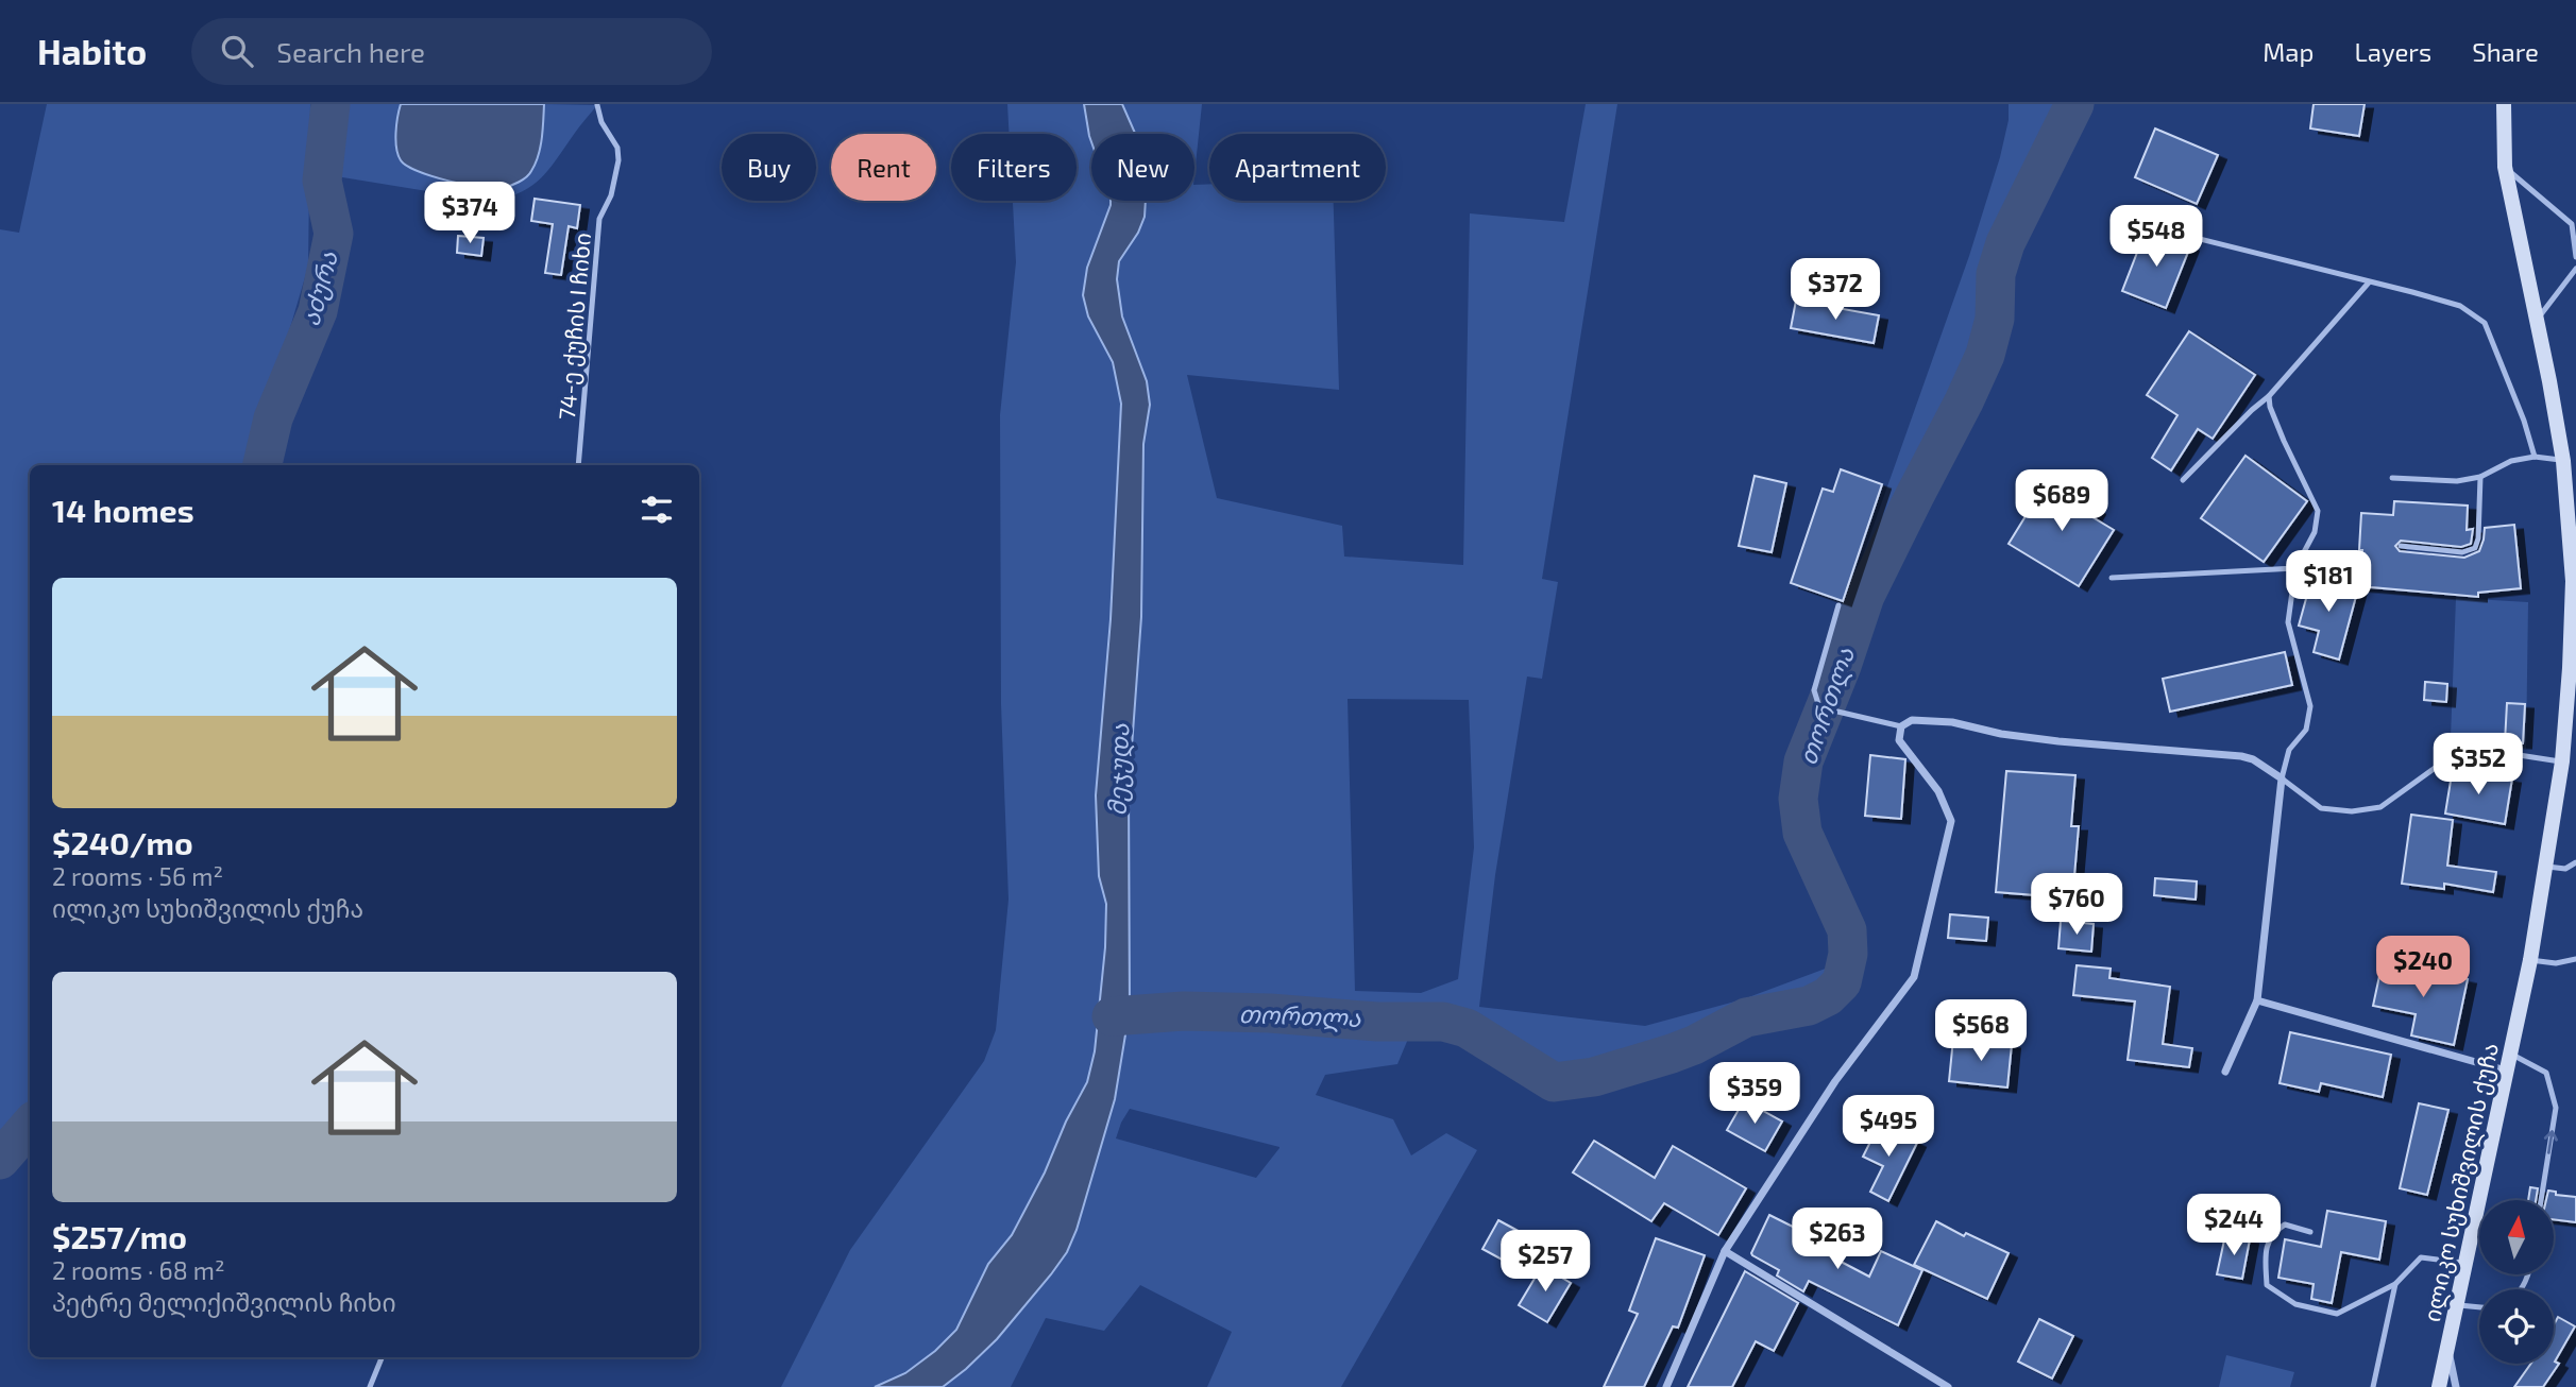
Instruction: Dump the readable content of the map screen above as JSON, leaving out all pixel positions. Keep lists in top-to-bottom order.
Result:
{
  "streets": {
    "main road": ["ილიკო სუხიშვილის ქუჩა"],
    "lane": ["74-ე ქუჩის I ჩიხი"]
  },
  "water": ["აძურა", "თორთლა", "მეჯუდა"],
  "north": "top",
  "page": {
    "header": "Habito",
    "search": "Search here",
    "nav": ["Map", "Layers", "Share"],
    "chip": [
      "Buy",
      "Rent",
      "Filters",
      "New",
      "Apartment"
    ],
    "price": [
      "$374",
      "$548",
      "$372",
      "$689",
      "$181",
      "$352",
      "$760",
      "$240",
      "$568",
      "$359",
      "$495",
      "$244",
      "$263",
      "$257"
    ],
    "heading": "14 homes",
    "list": [
      {
        "name": "$240/mo",
        "note": "2 rooms · 56 m² · ილიკო სუხიშვილის ქუჩა"
      },
      {
        "name": "$257/mo",
        "note": "2 rooms · 68 m² · პეტრე მელიქიშვილის ჩიხი"
      }
    ]
  }
}
